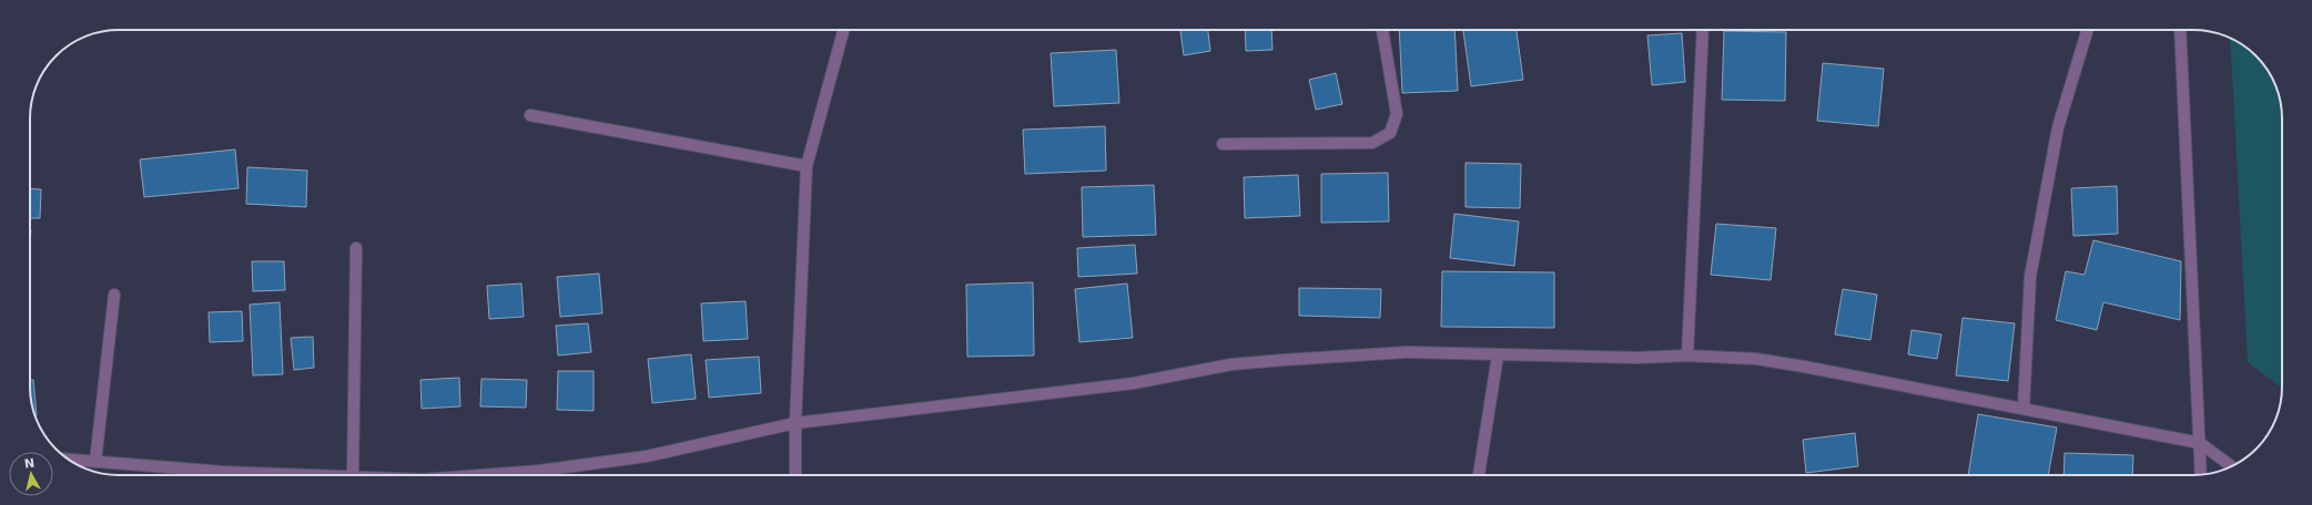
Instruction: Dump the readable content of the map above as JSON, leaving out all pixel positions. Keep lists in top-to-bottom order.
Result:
{
  "north": "top"
}
